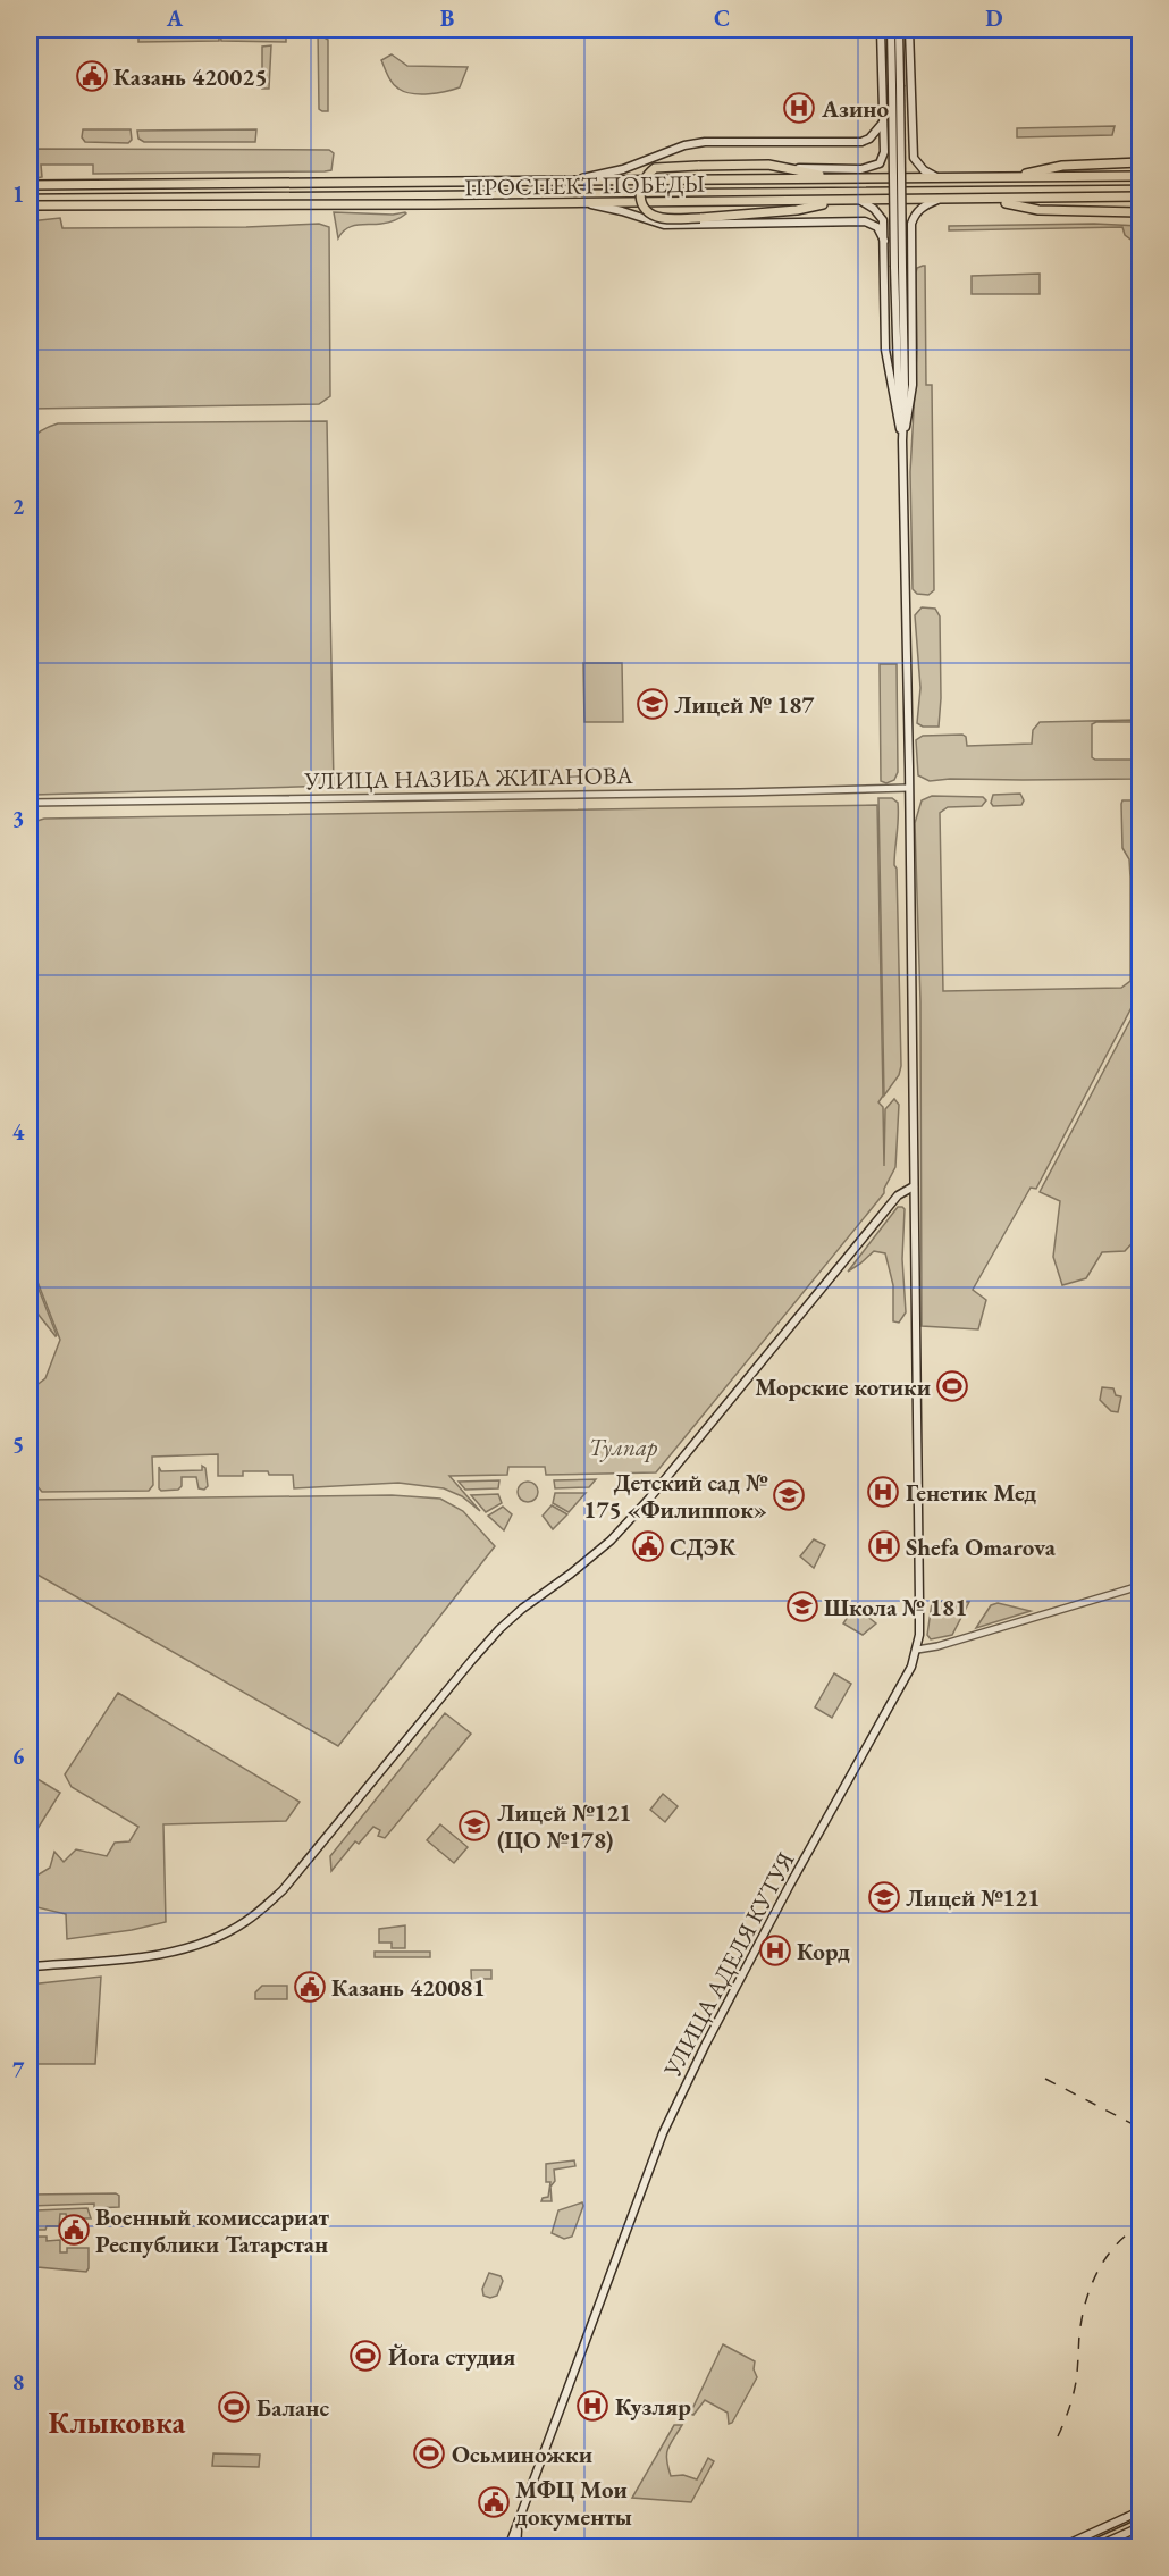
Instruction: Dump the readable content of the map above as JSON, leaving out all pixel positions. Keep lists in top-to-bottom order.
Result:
{
  "streets": {
    "main road": ["ПРОСПЕКТ ПОБЕДЫ", "УЛИЦА АДЕЛЯ КУТУЯ"],
    "street": ["УЛИЦА НАЗИБА ЖИГАНОВА"]
  },
  "districts": ["Клыковка"],
  "parks": ["Тулпар"],
  "places": {
    "public building": [
      "Казань 420025",
      "СДЭК",
      "Казань 420081",
      "Военный комиссариат Республики Татарстан",
      "МФЦ Мои документы"
    ],
    "hospital": [
      "Азино",
      "Генетик Мед",
      "Shefa Omarova",
      "Корд",
      "Кузляр"
    ],
    "school or university": [
      "Лицей № 187",
      "Детский сад № 175 «Филиппок»",
      "Школа № 181",
      "Лицей №121 (ЦО №178)",
      "Лицей №121"
    ],
    "sports": [
      "Морские котики",
      "Йога студия",
      "Баланс",
      "Осьминожки"
    ]
  },
  "grid": {
    "columns": [
      "A",
      "B",
      "C",
      "D"
    ],
    "rows": [
      "1",
      "2",
      "3",
      "4",
      "5",
      "6",
      "7",
      "8"
    ]
  }
}
